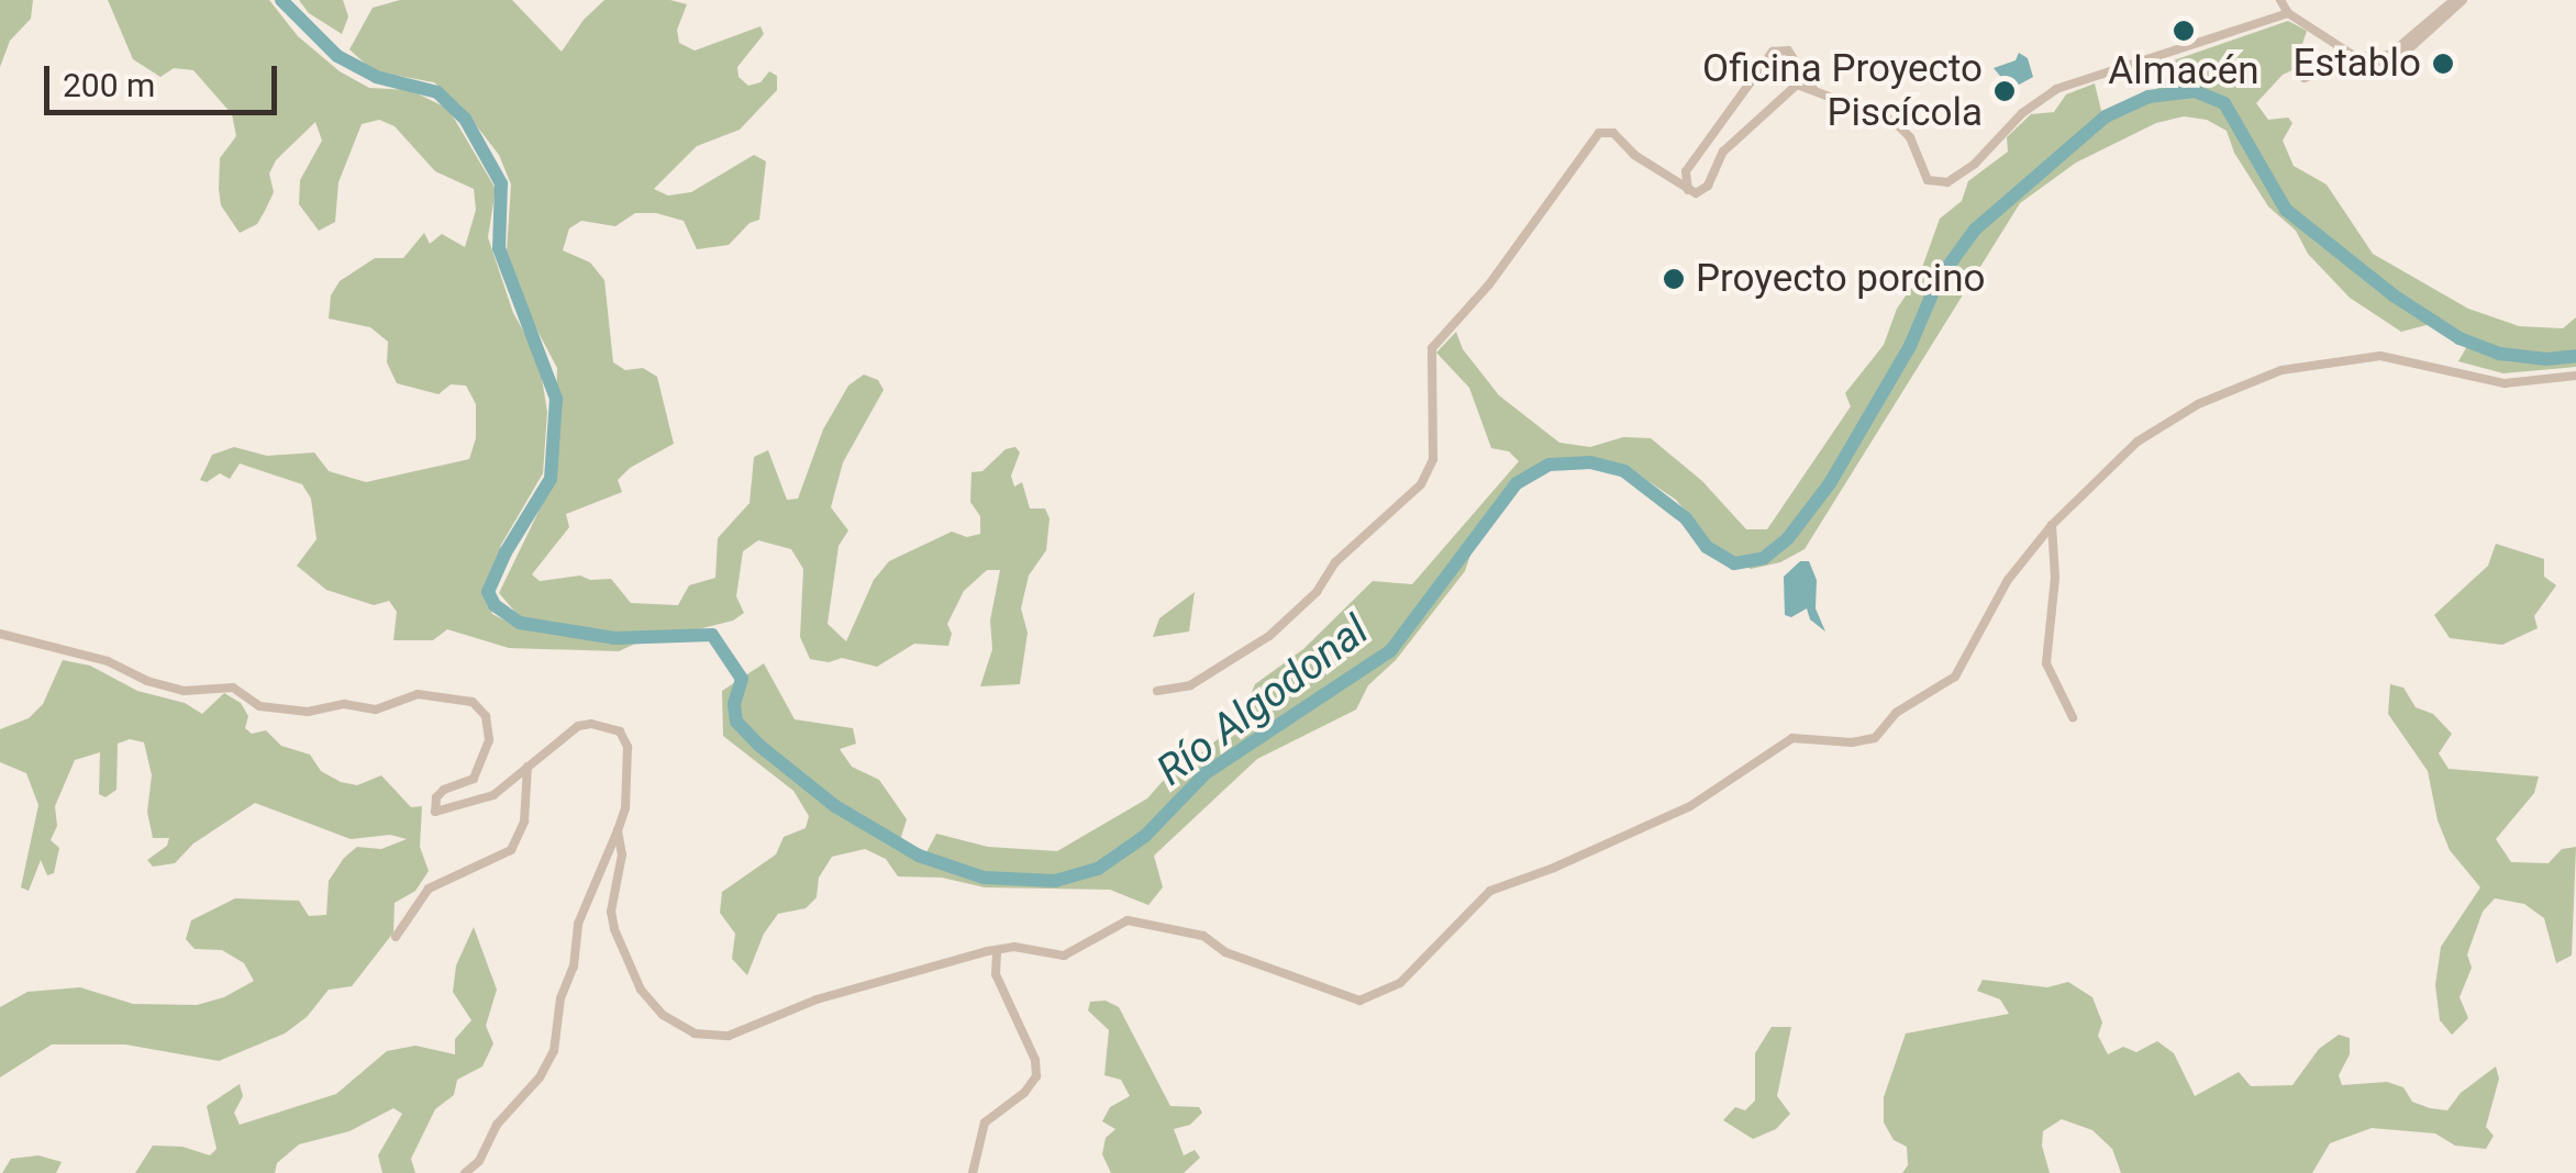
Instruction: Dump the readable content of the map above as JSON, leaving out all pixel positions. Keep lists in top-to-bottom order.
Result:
{
  "water": ["Río Algodonal"],
  "places": [
    "Almacén",
    "Establo",
    "Oficina Proyecto Piscícola",
    "Proyecto porcino"
  ],
  "scale_bar": "200 m"
}
